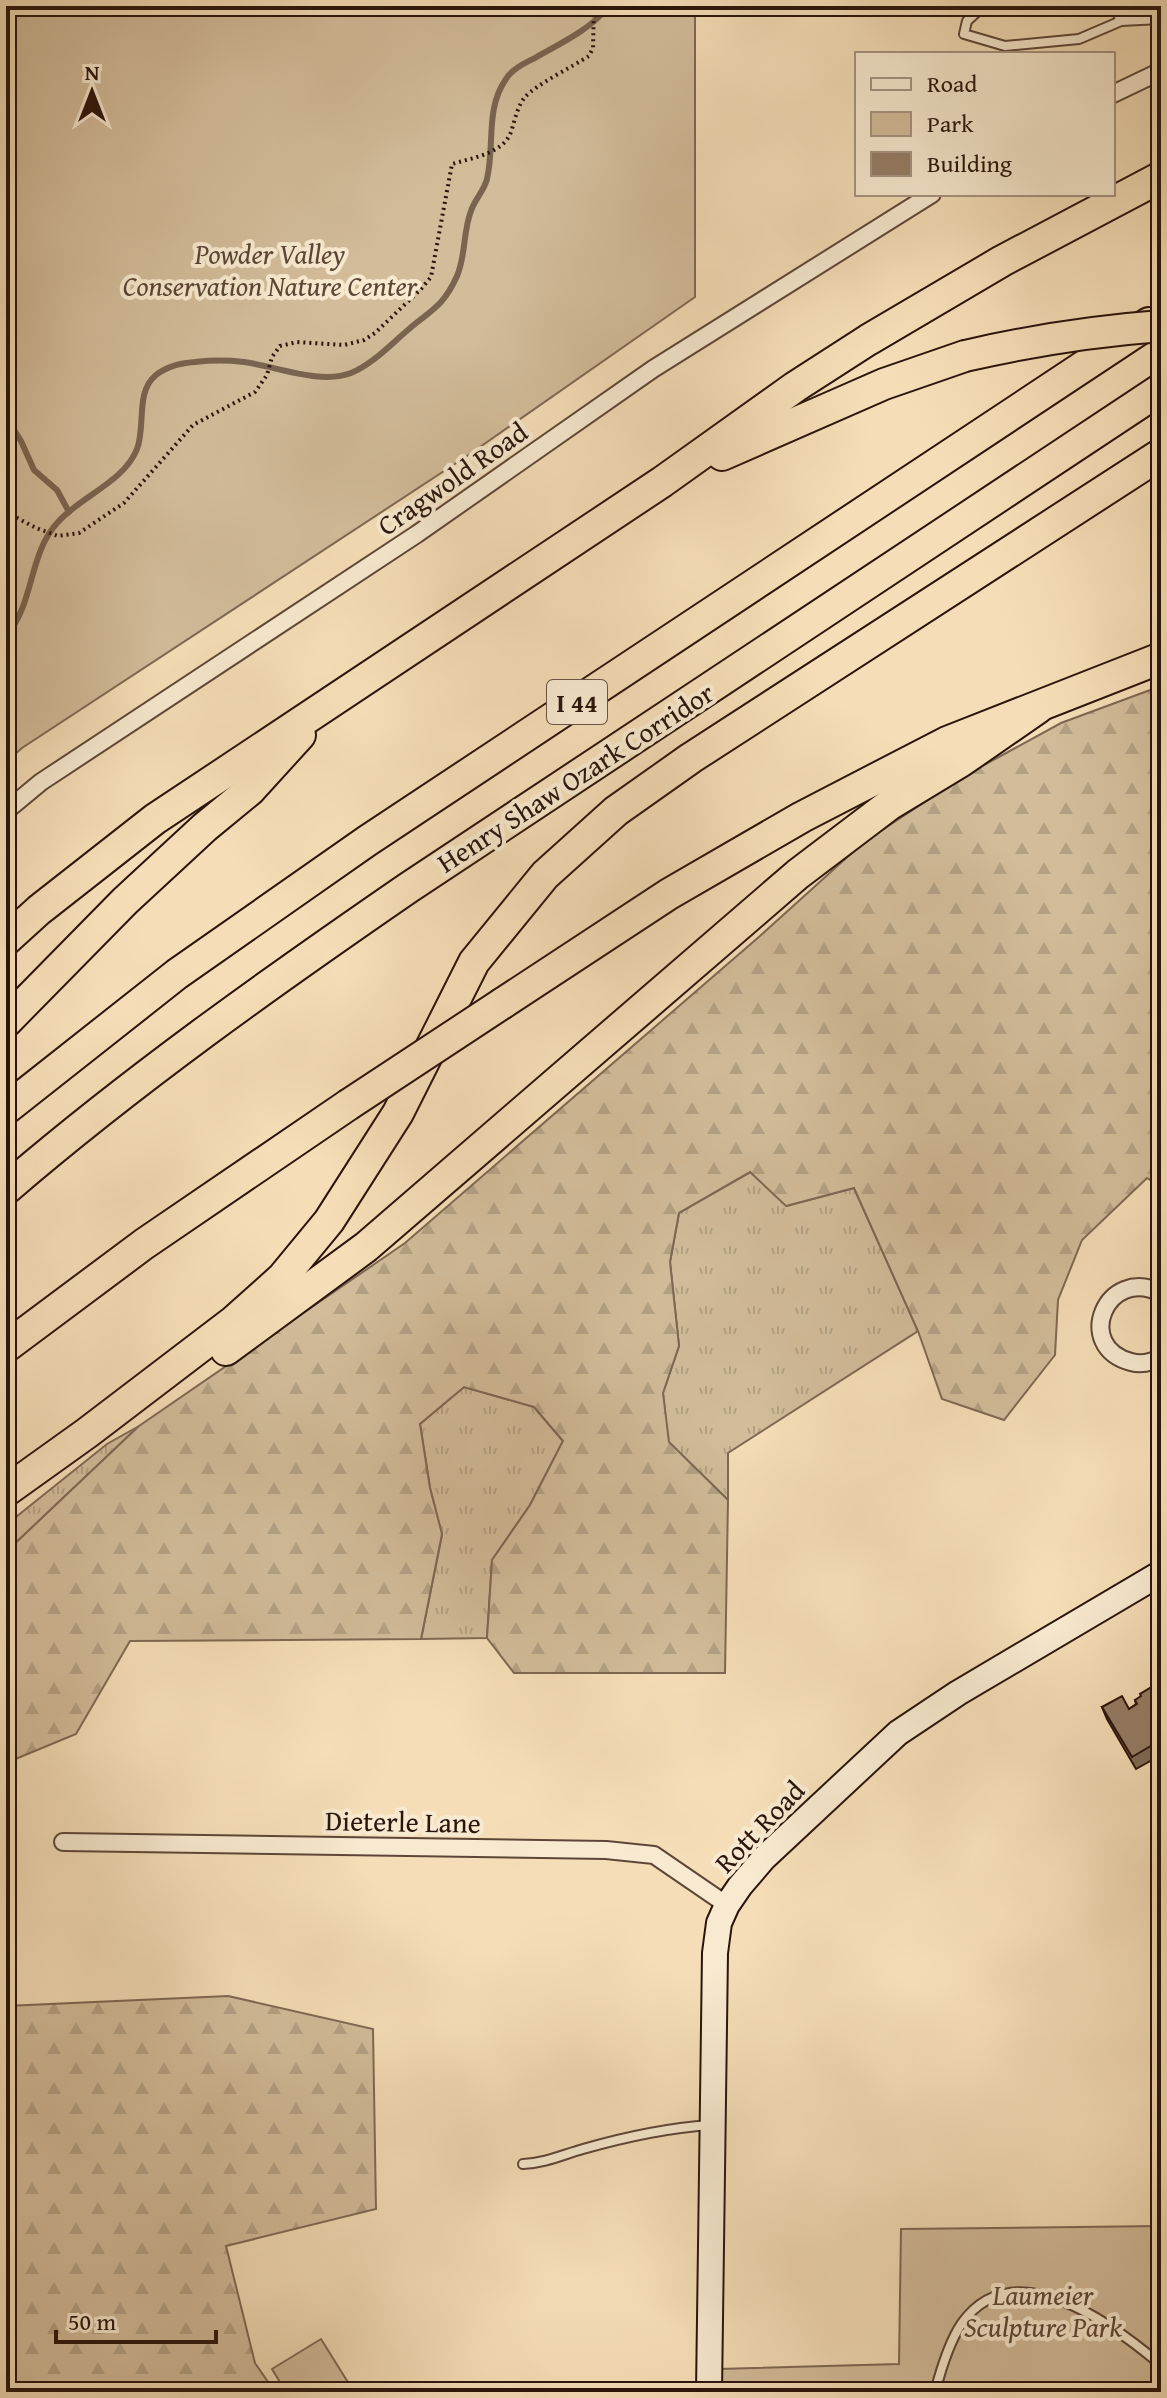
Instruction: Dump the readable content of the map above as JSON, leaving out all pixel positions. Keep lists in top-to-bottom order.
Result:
{
  "streets": {
    "highway": ["I 44", "Henry Shaw Ozark Corridor"],
    "street": ["Cragwold Road", "Dieterle Lane", "Rott Road"]
  },
  "crossings": [
    ["Dieterle Lane", "Rott Road"]
  ],
  "parks": ["Powder Valley Conservation Nature Center", "Laumeier Sculpture Park"],
  "legend": ["Road", "Park", "Building"],
  "scale_bar": "50 m",
  "north": "top"
}
